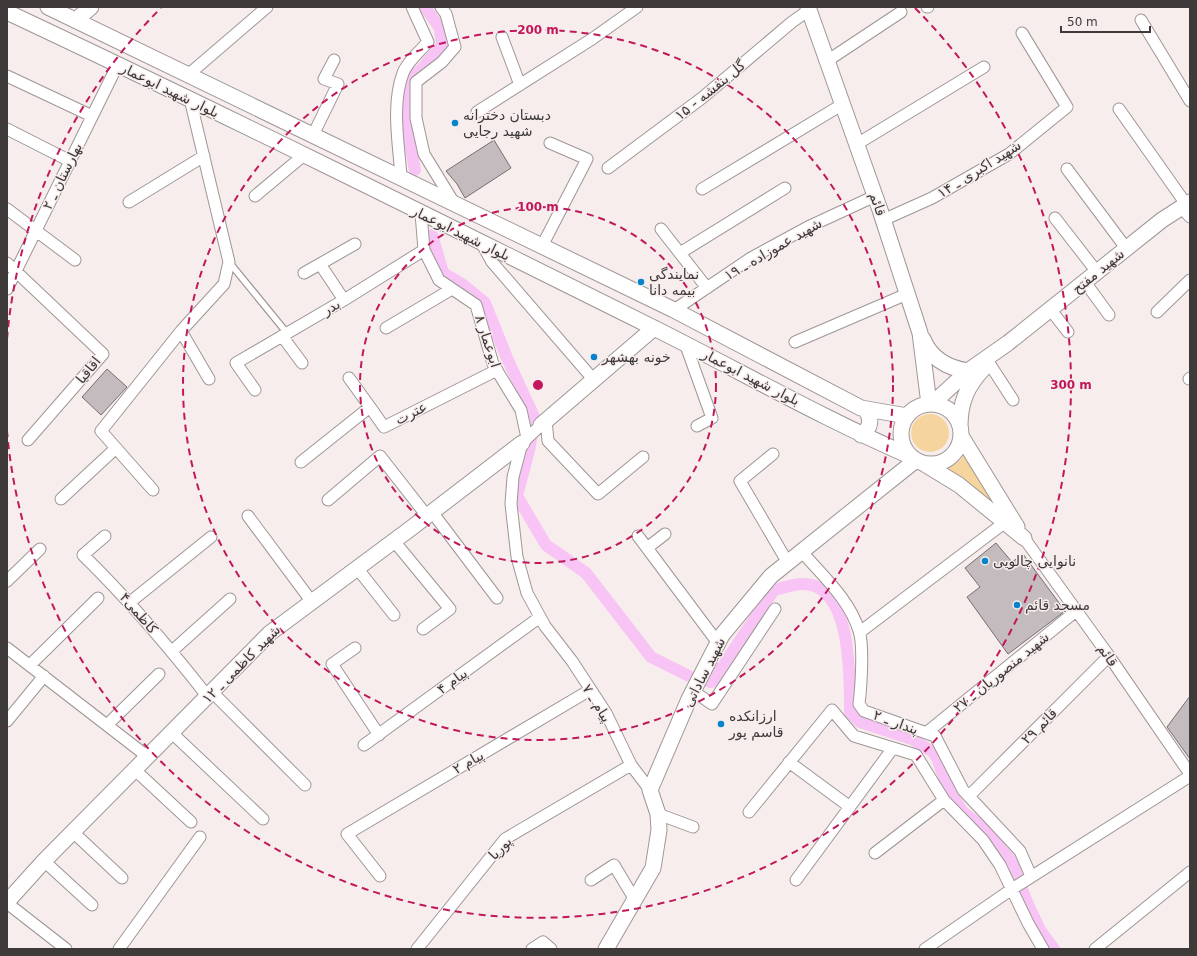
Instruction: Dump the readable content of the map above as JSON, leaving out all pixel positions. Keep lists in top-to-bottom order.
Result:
{
  "streets": {
    "street": [
      "بلوار شهید ابوعمار",
      "گل بنفشه - ۱۵",
      "شهید اکبری ـ ۱۴",
      "بهارستان ـ ۲",
      "قائم",
      "شهید عموزاده ـ ۱۹",
      "شهید مفتح",
      "بدر",
      "ابوعمار ۸",
      "اقاقیا",
      "عترت",
      "کاظمی۴",
      "شهید کاظمی ـ ۱۲",
      "شهید ساداتی",
      "شهید منصوریان ـ ۲۷",
      "پیام ۴",
      "پیام ـ ۷",
      "پندار ـ ۲",
      "قائم ۲۹",
      "پیام ۲",
      "پوریا"
    ]
  },
  "crossings": [
    ["بلوار شهید ابوعمار", "بهارستان ـ ۲"],
    ["بلوار شهید ابوعمار", "قائم"],
    ["بلوار شهید ابوعمار", "شهید عموزاده ـ ۱۹"],
    ["بلوار شهید ابوعمار", "ابوعمار ۸"],
    ["بلوار شهید ابوعمار", "شهید ساداتی"],
    ["گل بنفشه - ۱۵", "قائم"],
    ["شهید اکبری ـ ۱۴", "قائم"],
    ["بهارستان ـ ۲", "اقاقیا"],
    ["قائم", "شهید عموزاده ـ ۱۹"],
    ["قائم", "شهید ساداتی"],
    ["قائم", "شهید منصوریان ـ ۲۷"],
    ["قائم", "قائم ۲۹"],
    ["بدر", "ابوعمار ۸"],
    ["ابوعمار ۸", "عترت"],
    ["ابوعمار ۸", "شهید کاظمی ـ ۱۲"],
    ["ابوعمار ۸", "پیام ـ ۷"],
    ["کاظمی۴", "شهید کاظمی ـ ۱۲"],
    ["شهید کاظمی ـ ۱۲", "پیام ـ ۷"],
    ["شهید ساداتی", "پیام ـ ۷"],
    ["شهید ساداتی", "پندار ـ ۲"],
    ["شهید منصوریان ـ ۲۷", "پندار ـ ۲"],
    ["پیام ۴", "پیام ـ ۷"],
    ["پیام ـ ۷", "پیام ۲"],
    ["پیام ـ ۷", "پوریا"],
    ["پندار ـ ۲", "قائم ۲۹"]
  ],
  "places": [
    "دبستان دخترانه شهید رجایی",
    "نمایندگی بیمه دانا",
    "خونه بهشهر",
    "نانوایی چالویی",
    "مسجد قائم",
    "ارزانکده قاسم پور"
  ],
  "scale_bar": "50 m",
  "rings": ["200 m", "100 m", "300 m"]
}
